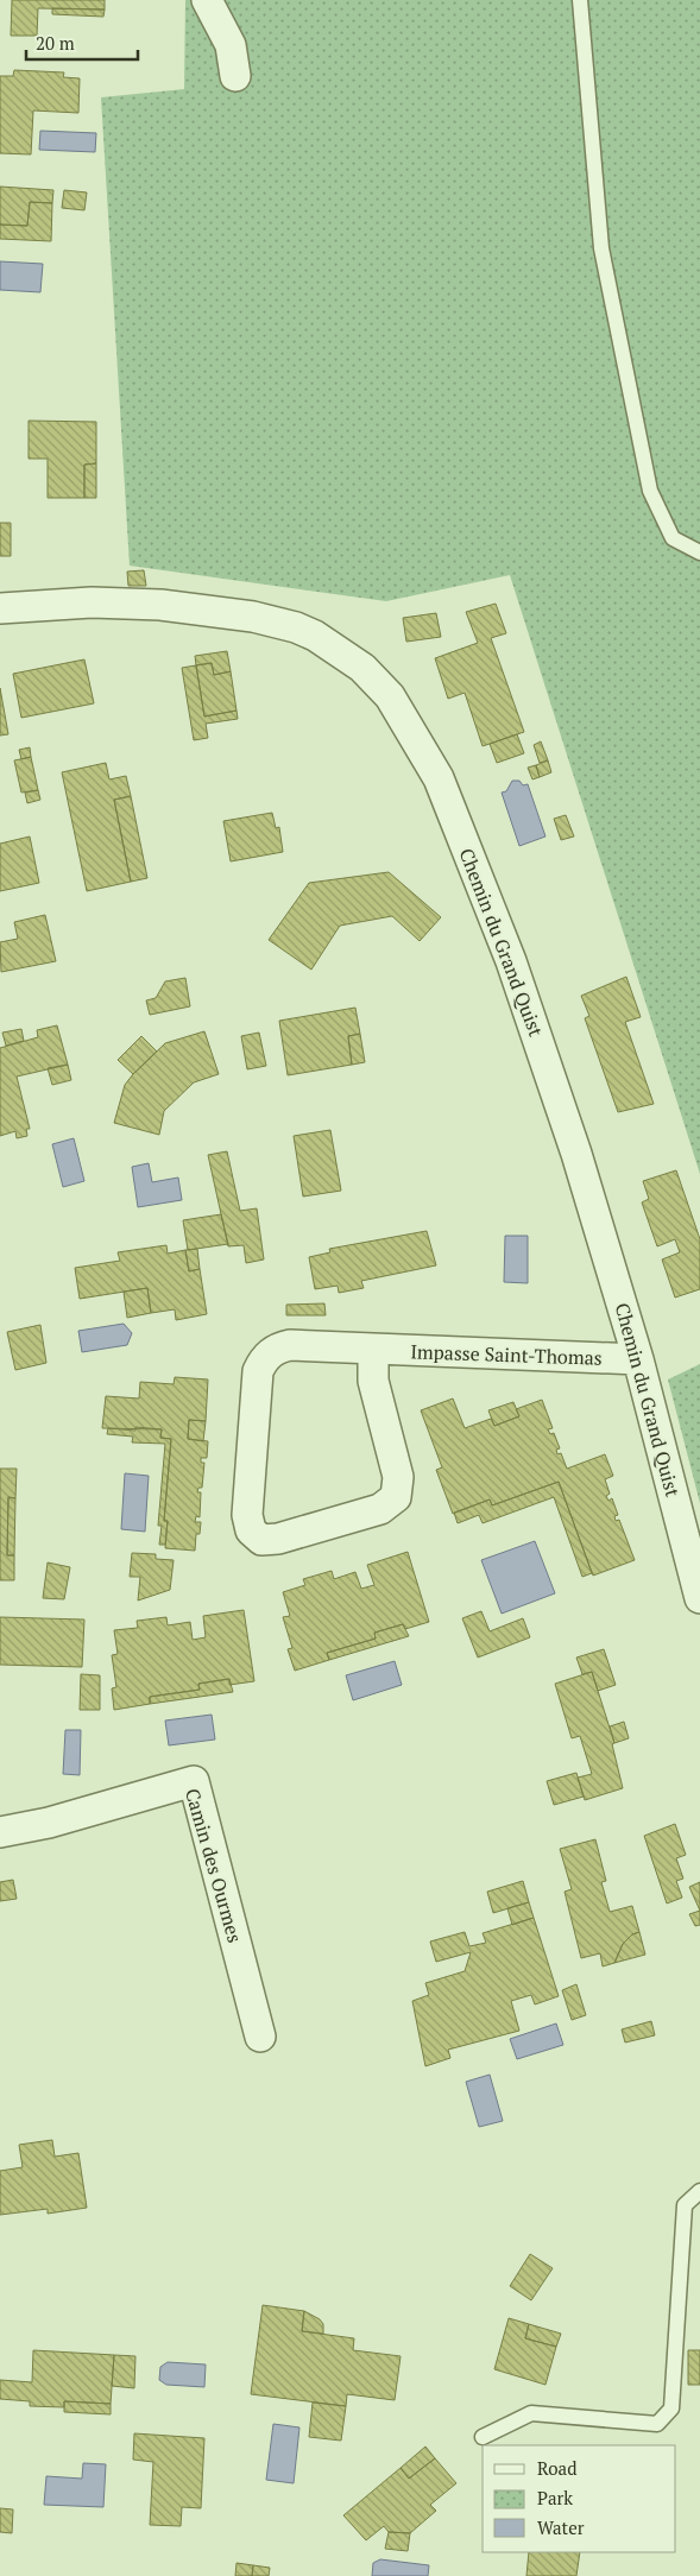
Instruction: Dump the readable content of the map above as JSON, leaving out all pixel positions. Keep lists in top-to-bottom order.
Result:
{
  "streets": {
    "street": ["Chemin du Grand Quist", "Impasse Saint-Thomas", "Camin des Ourmes"]
  },
  "crossings": [
    ["Chemin du Grand Quist", "Impasse Saint-Thomas"]
  ],
  "legend": ["Road", "Park", "Water"],
  "scale_bar": "20 m"
}
